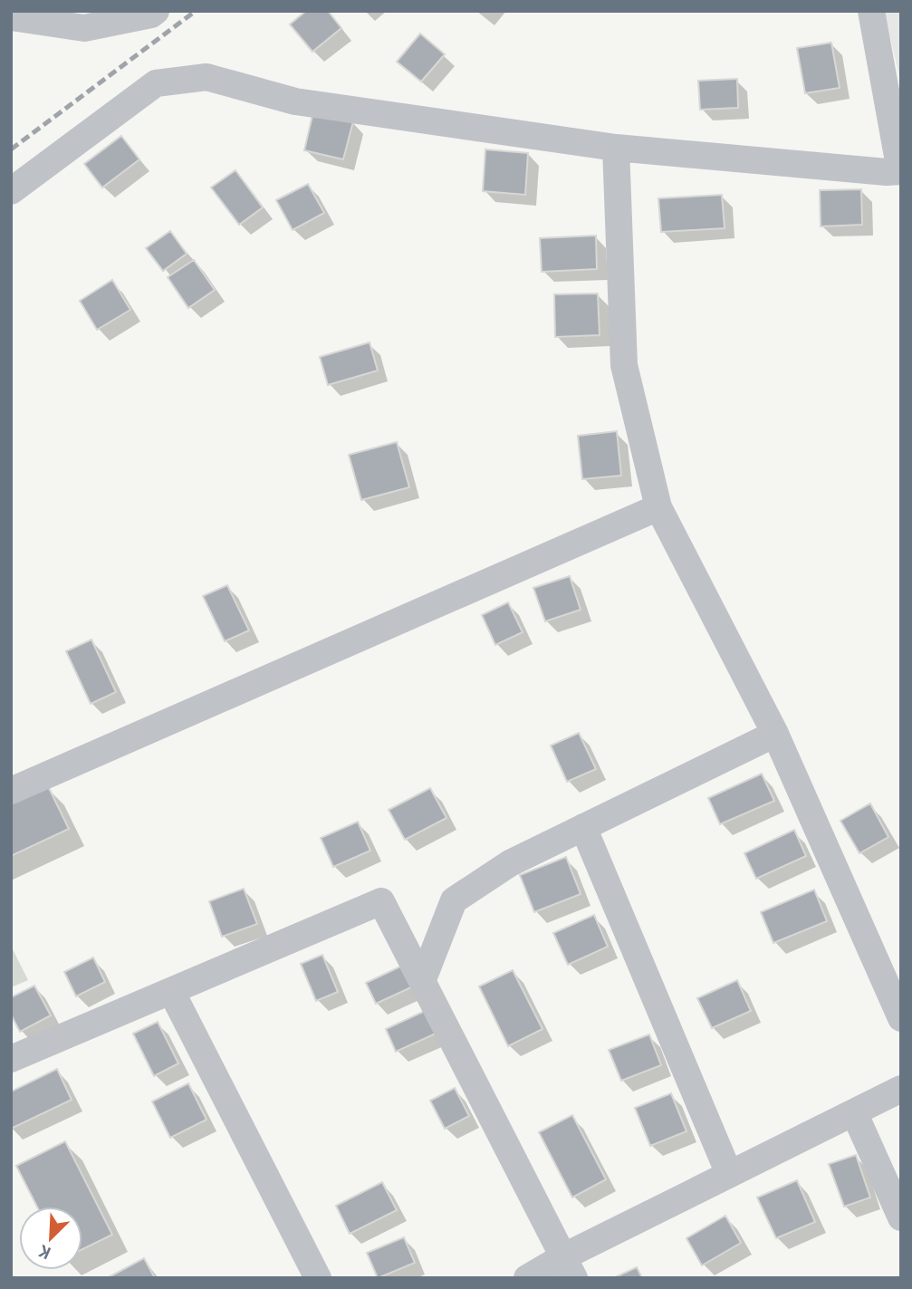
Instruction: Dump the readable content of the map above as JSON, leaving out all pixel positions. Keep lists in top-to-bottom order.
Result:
{
  "north": "bottom left"
}
